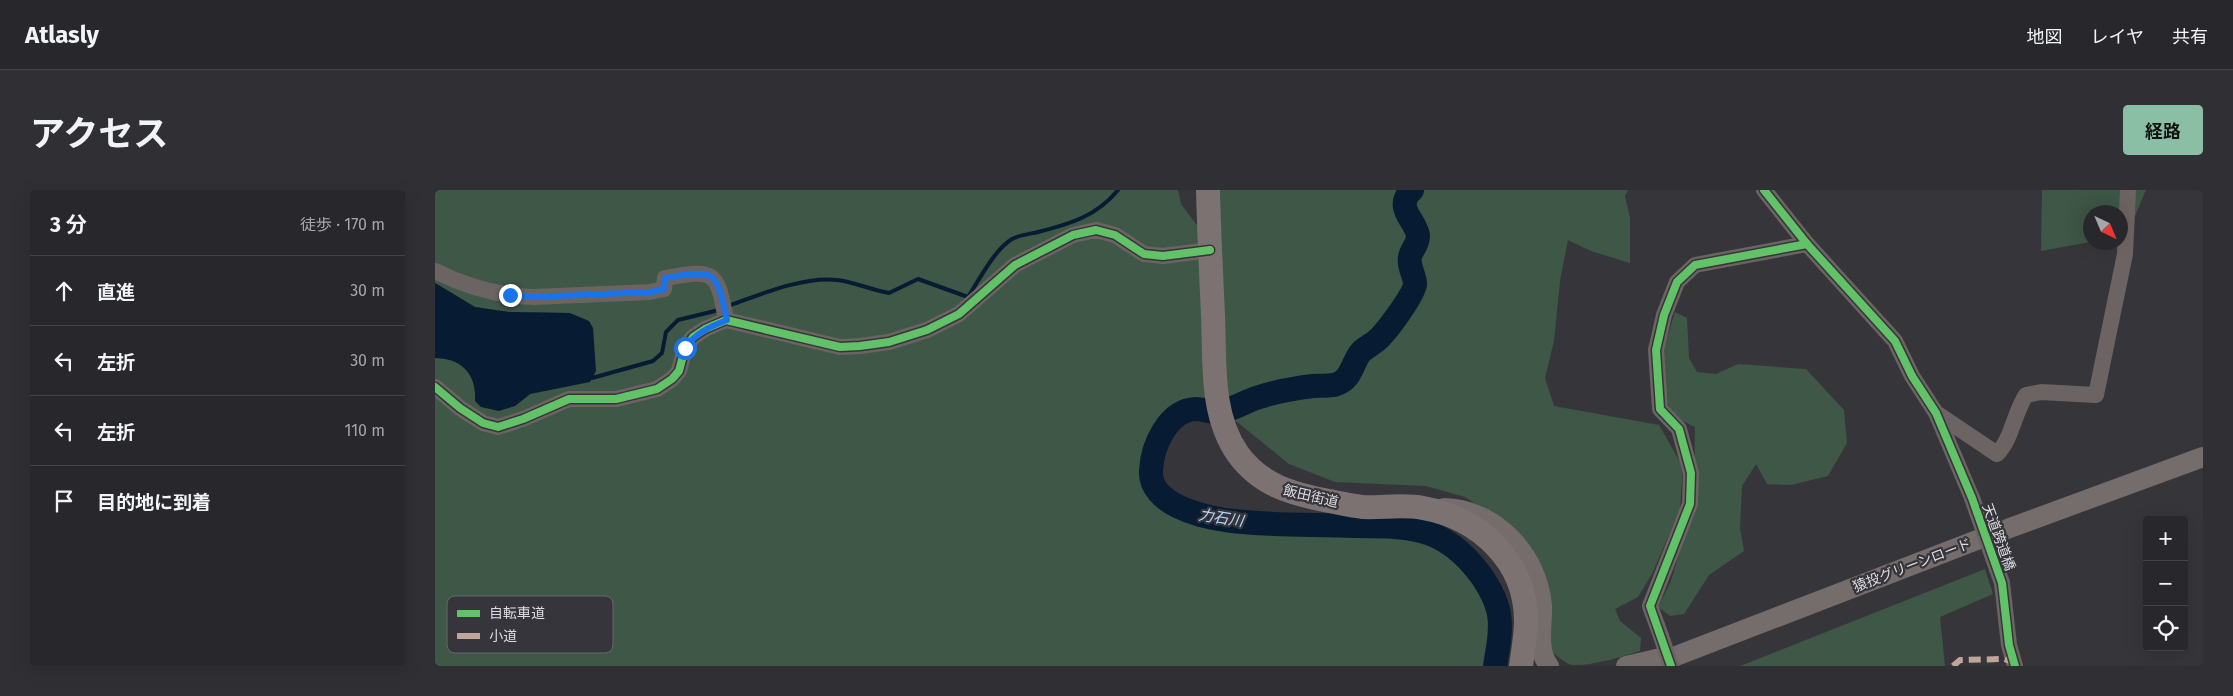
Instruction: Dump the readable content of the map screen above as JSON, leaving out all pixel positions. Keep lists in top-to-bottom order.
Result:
{
  "streets": {
    "highway": ["飯田街道"],
    "main road": ["猿投グリーンロード"],
    "street": ["天道跨道橋"]
  },
  "water": ["力石川"],
  "legend": ["自転車道", "小道"],
  "north": "bottom right",
  "page": {
    "header": "Atlasly",
    "nav": ["地図", "レイヤ", "共有"],
    "title": "アクセス",
    "buttons": "経路",
    "heading": ["3 分", "徒歩 · 170 m"],
    "list": [
      ["直進", "30 m"],
      ["左折", "30 m"],
      ["左折", "110 m"],
      "目的地に到着"
    ],
    "map_buttons": ["+", "−"]
  }
}
